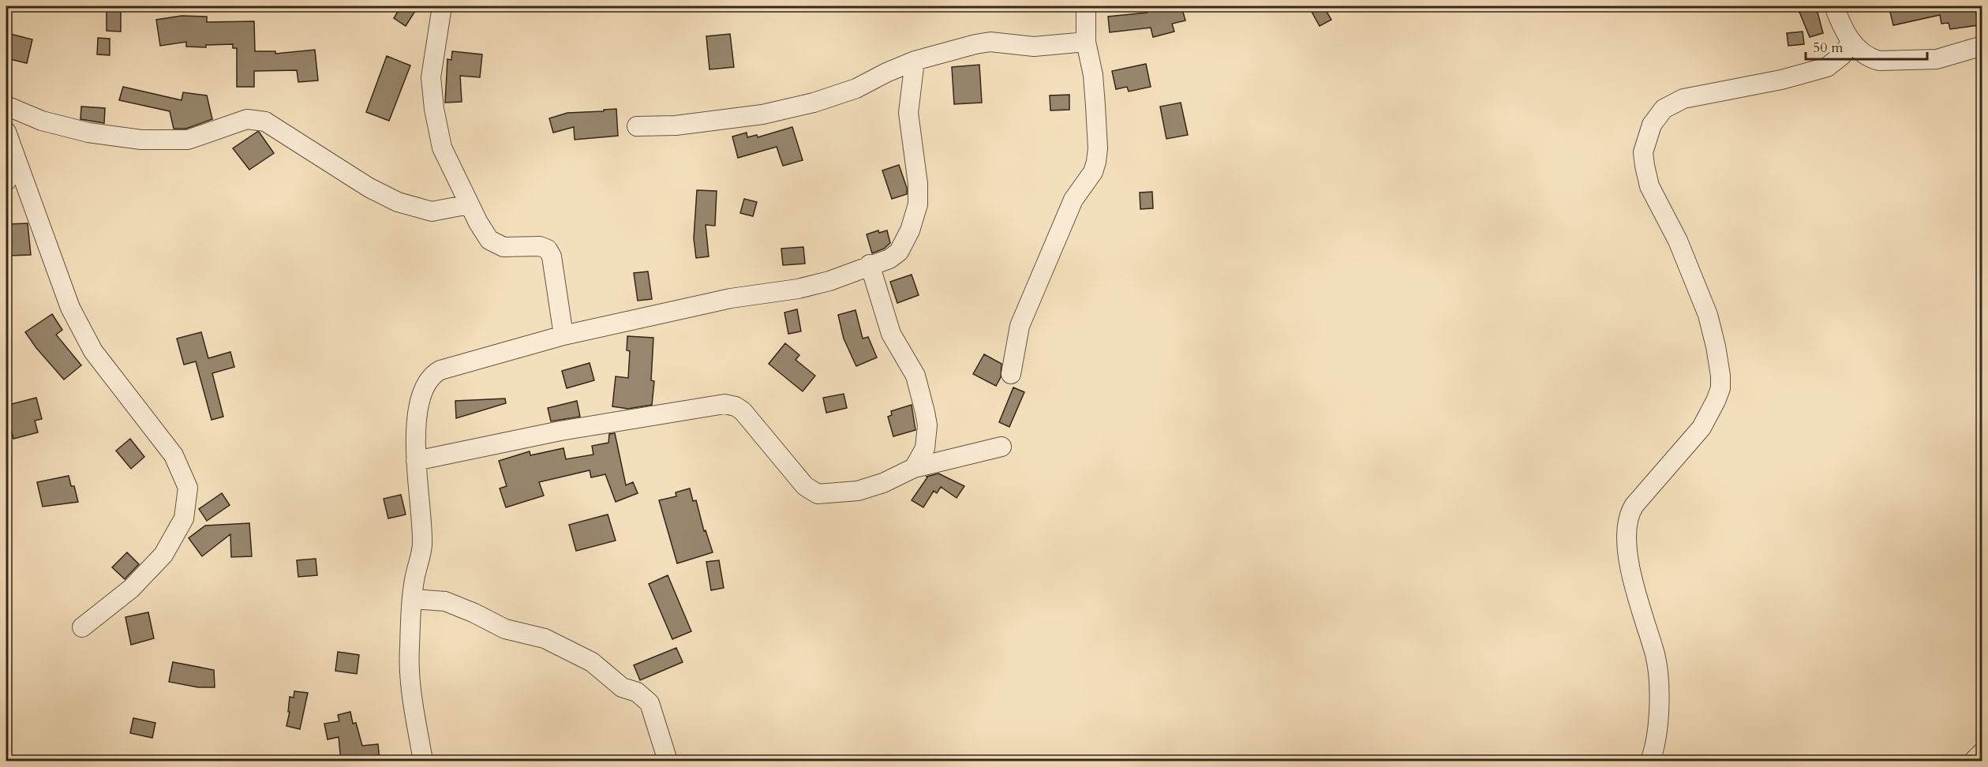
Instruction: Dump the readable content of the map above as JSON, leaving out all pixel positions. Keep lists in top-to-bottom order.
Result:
{
  "scale_bar": "50 m"
}
